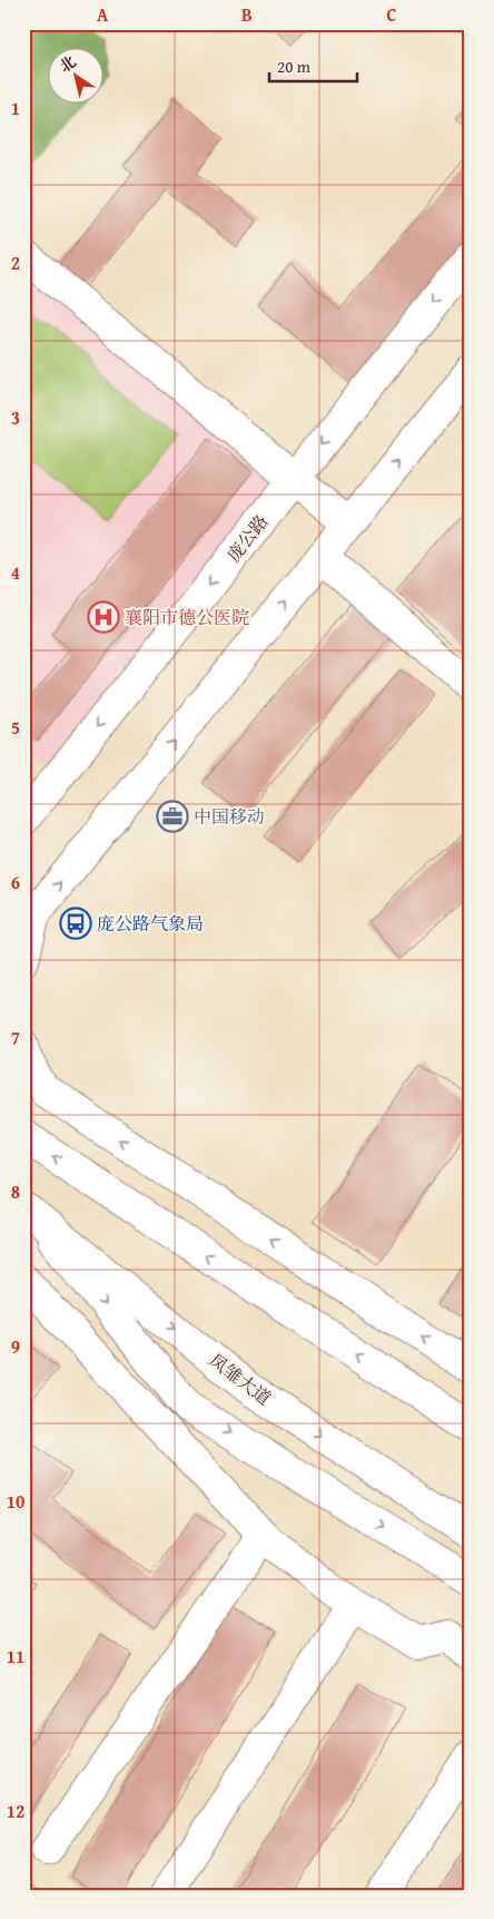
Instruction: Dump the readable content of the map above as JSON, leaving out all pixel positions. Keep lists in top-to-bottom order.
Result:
{
  "streets": {
    "main road": ["庞公路", "凤雏大道"]
  },
  "places": {
    "hospital": ["襄阳市德公医院"],
    "office": ["中国移动"],
    "bus stop": ["庞公路气象局"]
  },
  "scale_bar": "20 m",
  "north": "top left",
  "grid": {
    "columns": ["A", "B", "C"],
    "rows": [
      "1",
      "2",
      "3",
      "4",
      "5",
      "6",
      "7",
      "8",
      "9",
      "10",
      "11",
      "12"
    ]
  }
}
